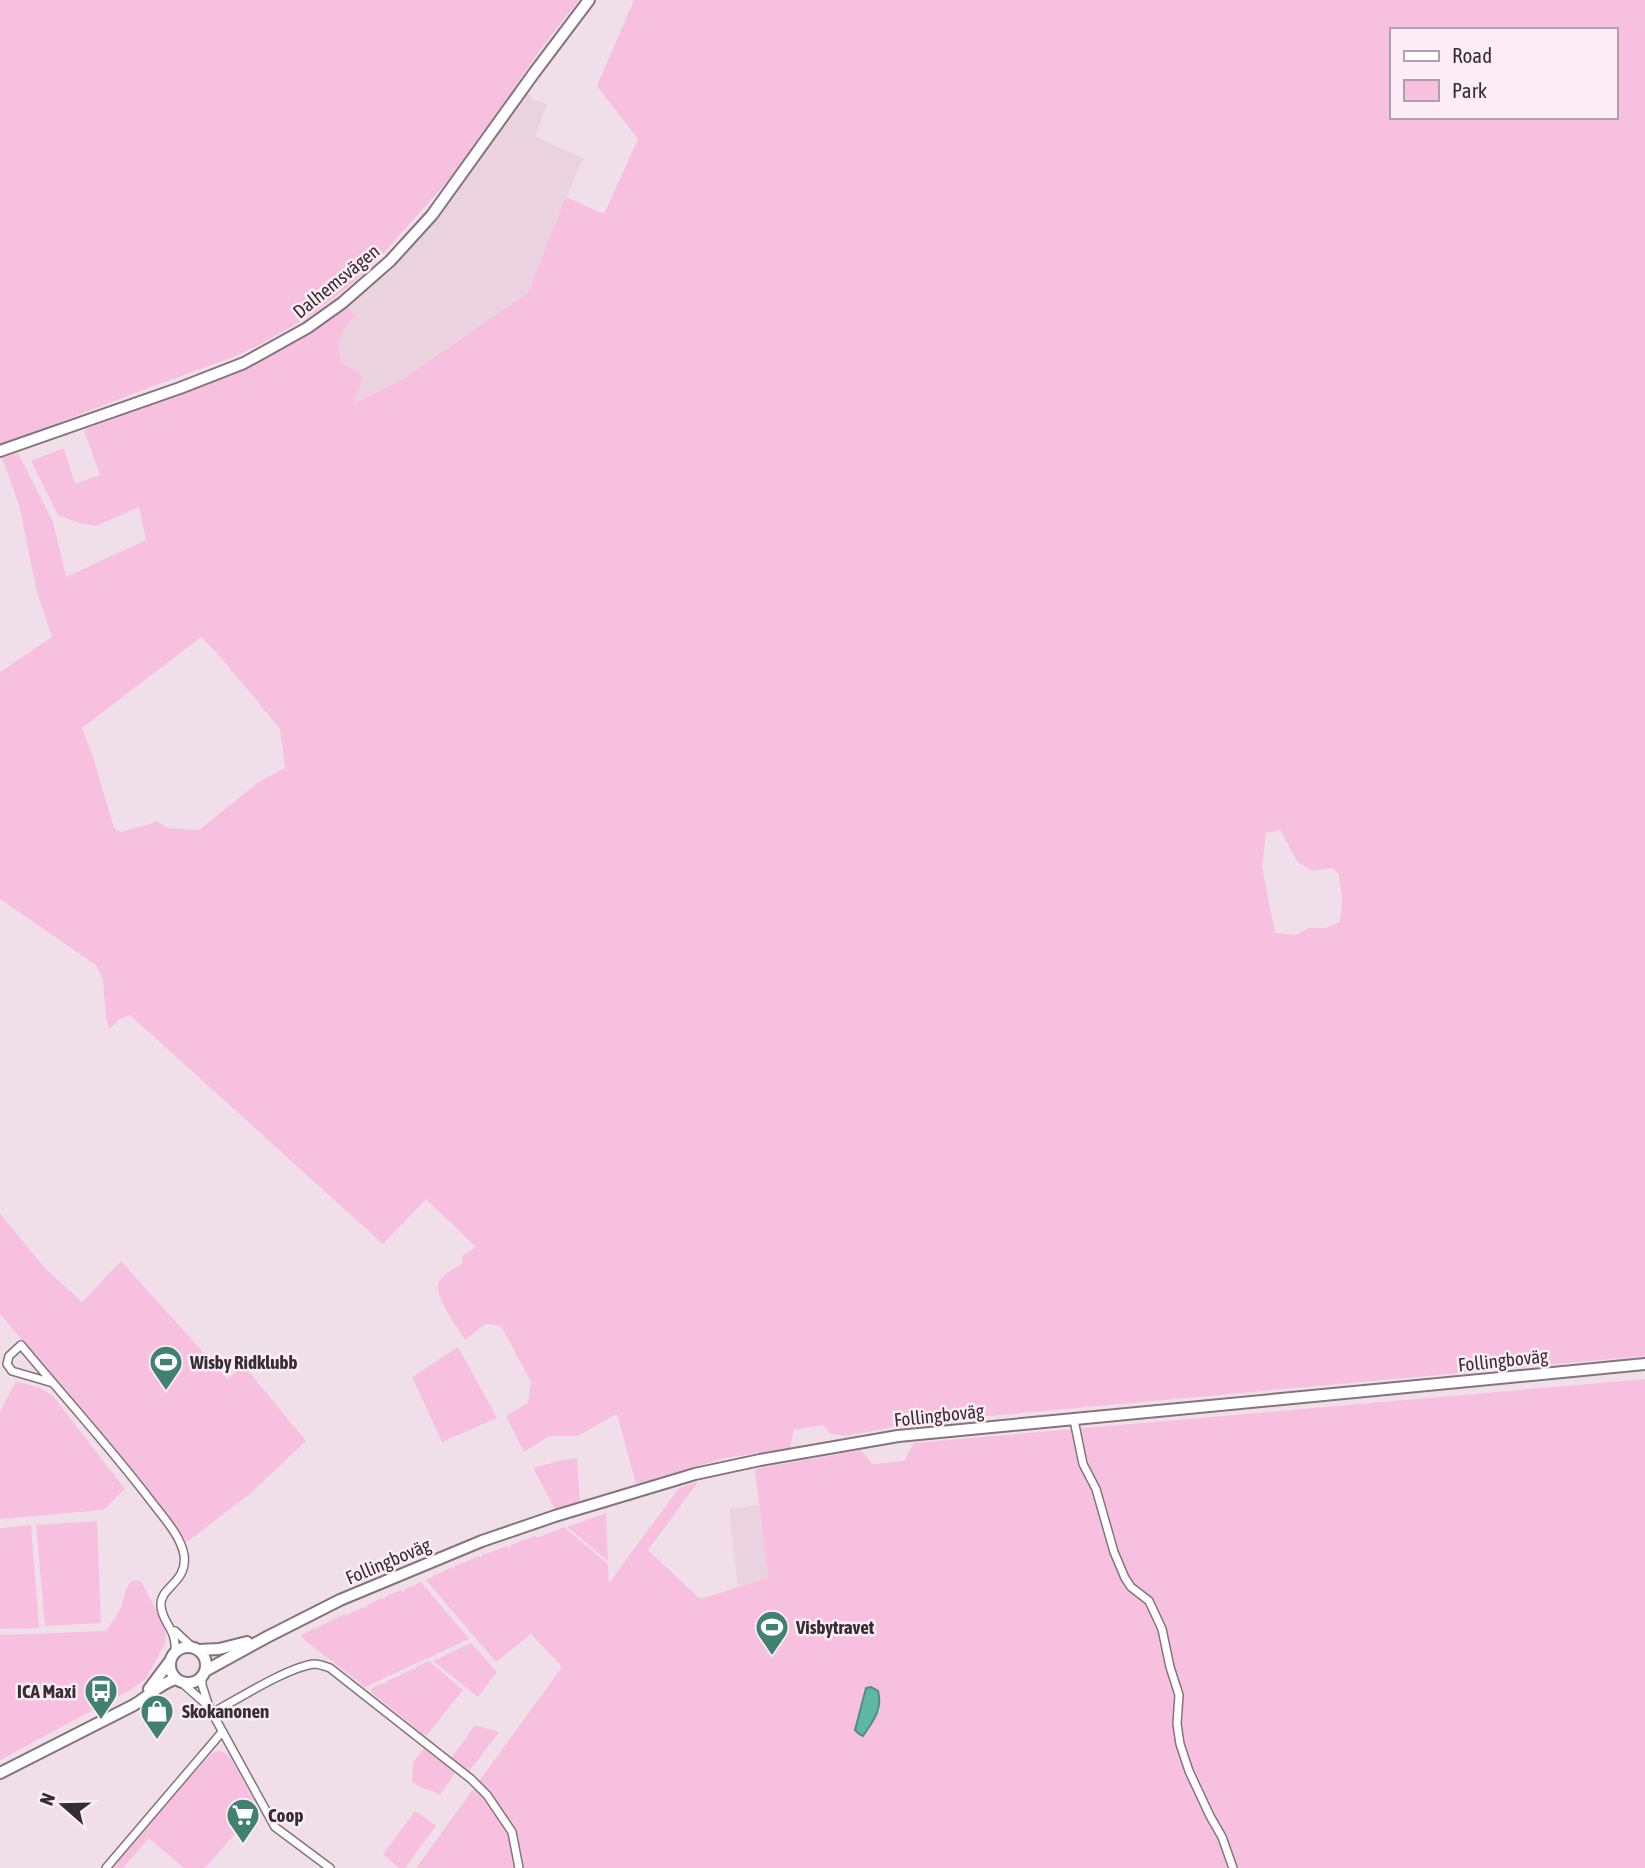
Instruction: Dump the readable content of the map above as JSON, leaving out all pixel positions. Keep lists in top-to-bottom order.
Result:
{
  "streets": {
    "main road": ["Dalhemsvägen", "Follingboväg"]
  },
  "places": {
    "sports": ["Wisby Ridklubb", "Visbytravet"],
    "bus stop": ["ICA Maxi"],
    "shop": ["Skokanonen"],
    "supermarket": ["Coop"]
  },
  "legend": ["Road", "Park"],
  "north": "left"
}
